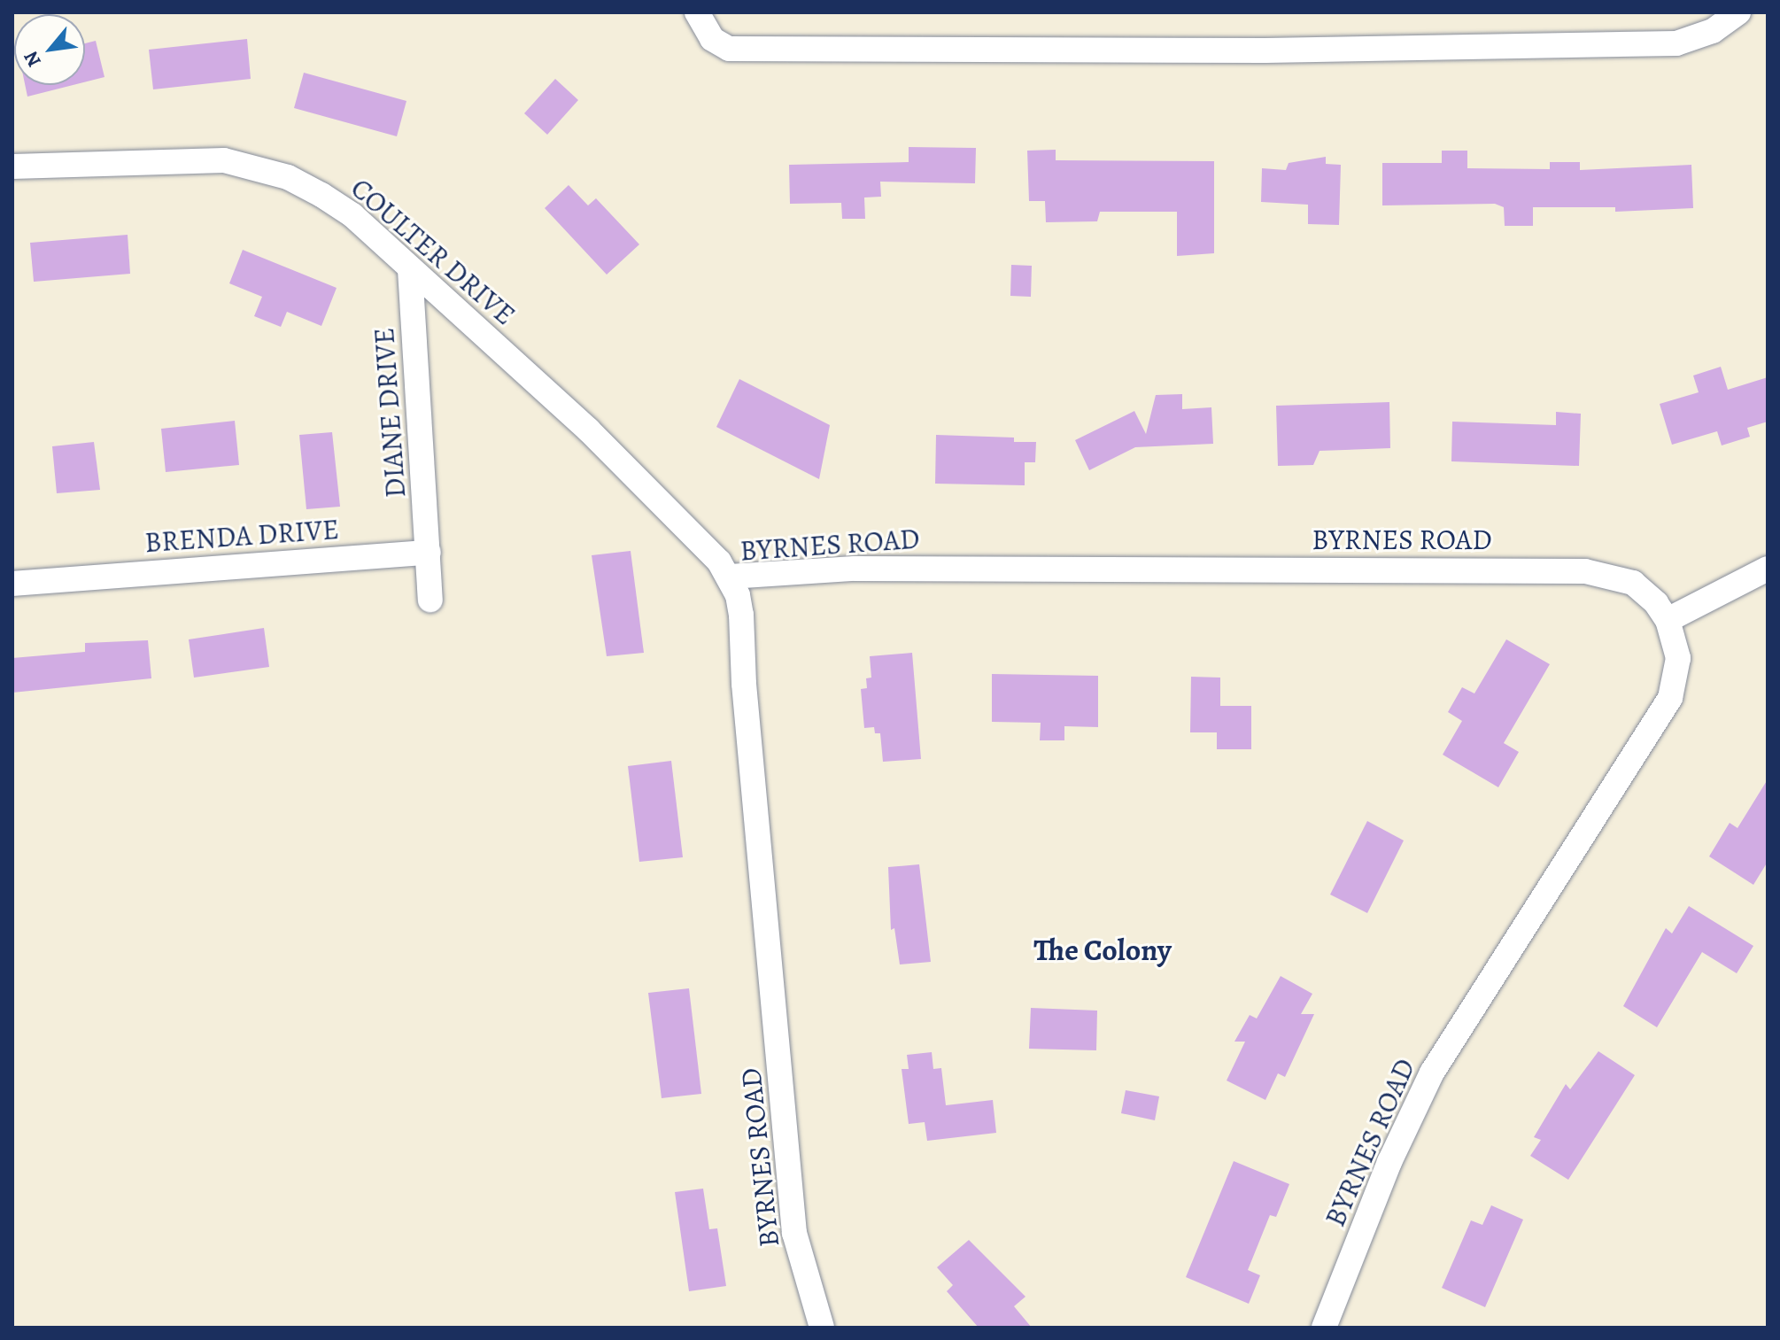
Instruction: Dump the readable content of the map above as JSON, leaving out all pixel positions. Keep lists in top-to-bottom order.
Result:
{
  "streets": {
    "street": [
      "COULTER DRIVE",
      "DIANE DRIVE",
      "BRENDA DRIVE",
      "BYRNES ROAD"
    ]
  },
  "crossings": [
    ["COULTER DRIVE", "DIANE DRIVE"],
    ["COULTER DRIVE", "BYRNES ROAD"],
    ["DIANE DRIVE", "BRENDA DRIVE"]
  ],
  "districts": ["The Colony"],
  "north": "bottom left"
}
